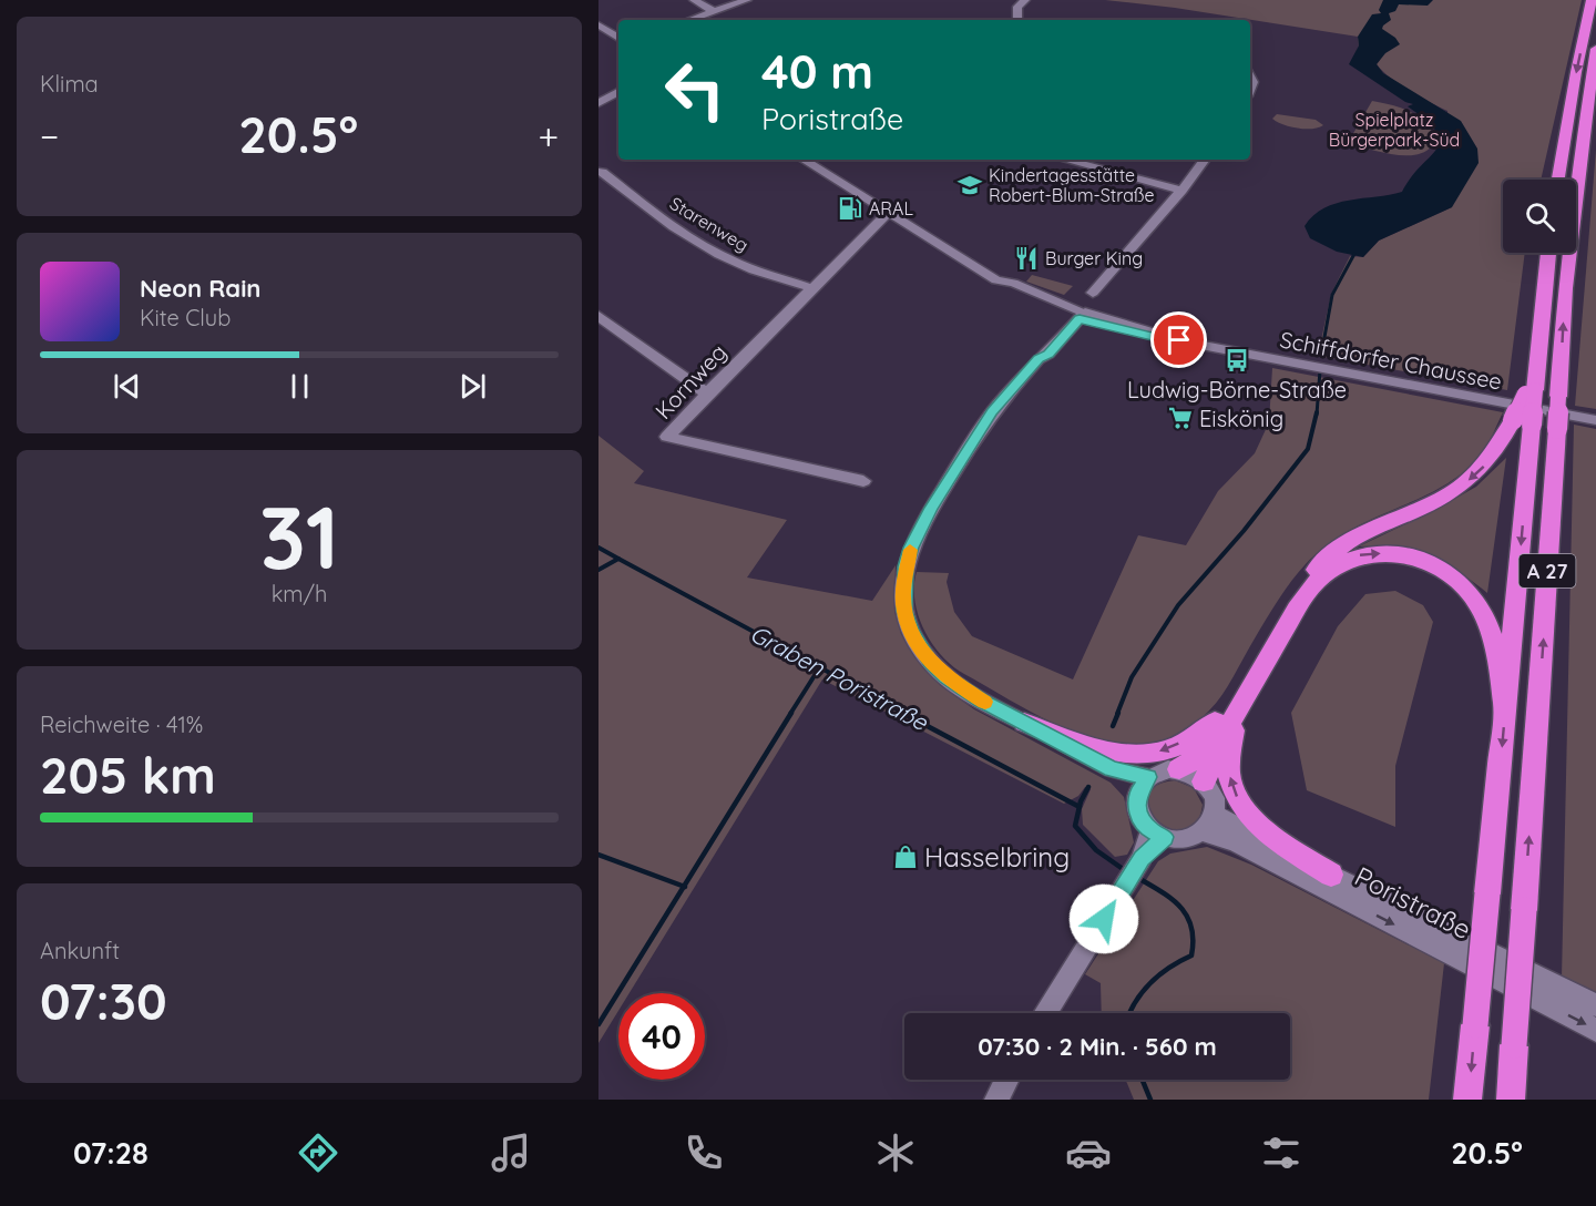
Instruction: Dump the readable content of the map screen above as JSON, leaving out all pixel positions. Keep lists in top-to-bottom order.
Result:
{
  "streets": {
    "highway": ["A 27"],
    "street": [
      "Starenweg",
      "Schiffdorfer Chaussee",
      "Kornweg",
      "Poristraße"
    ]
  },
  "crossings": [
    ["Starenweg", "Kornweg"],
    ["Schiffdorfer Chaussee", "Kornweg"]
  ],
  "water": ["Graben Poristraße"],
  "parks": ["Spielplatz Bürgerpark-Süd"],
  "places": {
    "school or university": ["Kindertagesstätte Robert-Blum-Straße"],
    "fuel station": ["ARAL"],
    "restaurant": ["Burger King"],
    "bus stop": ["Ludwig-Börne-Straße"],
    "supermarket": ["Eiskönig"],
    "shop": ["Hasselbring"]
  },
  "page": {
    "tile": [
      "Klima",
      ["31", "km/h"],
      ["Reichweite · 41%", "205 km"],
      ["Ankunft", "07:30"]
    ],
    "turn": ["40 m", "Poristraße"],
    "heat": ["−", "20.5°", "+"],
    "song": ["Neon Rain", "Kite Club"],
    "limit": "40",
    "trip": "07:30 · 2 Min. · 560 m",
    "tabs": ["07:28", "20.5°"]
  }
}
